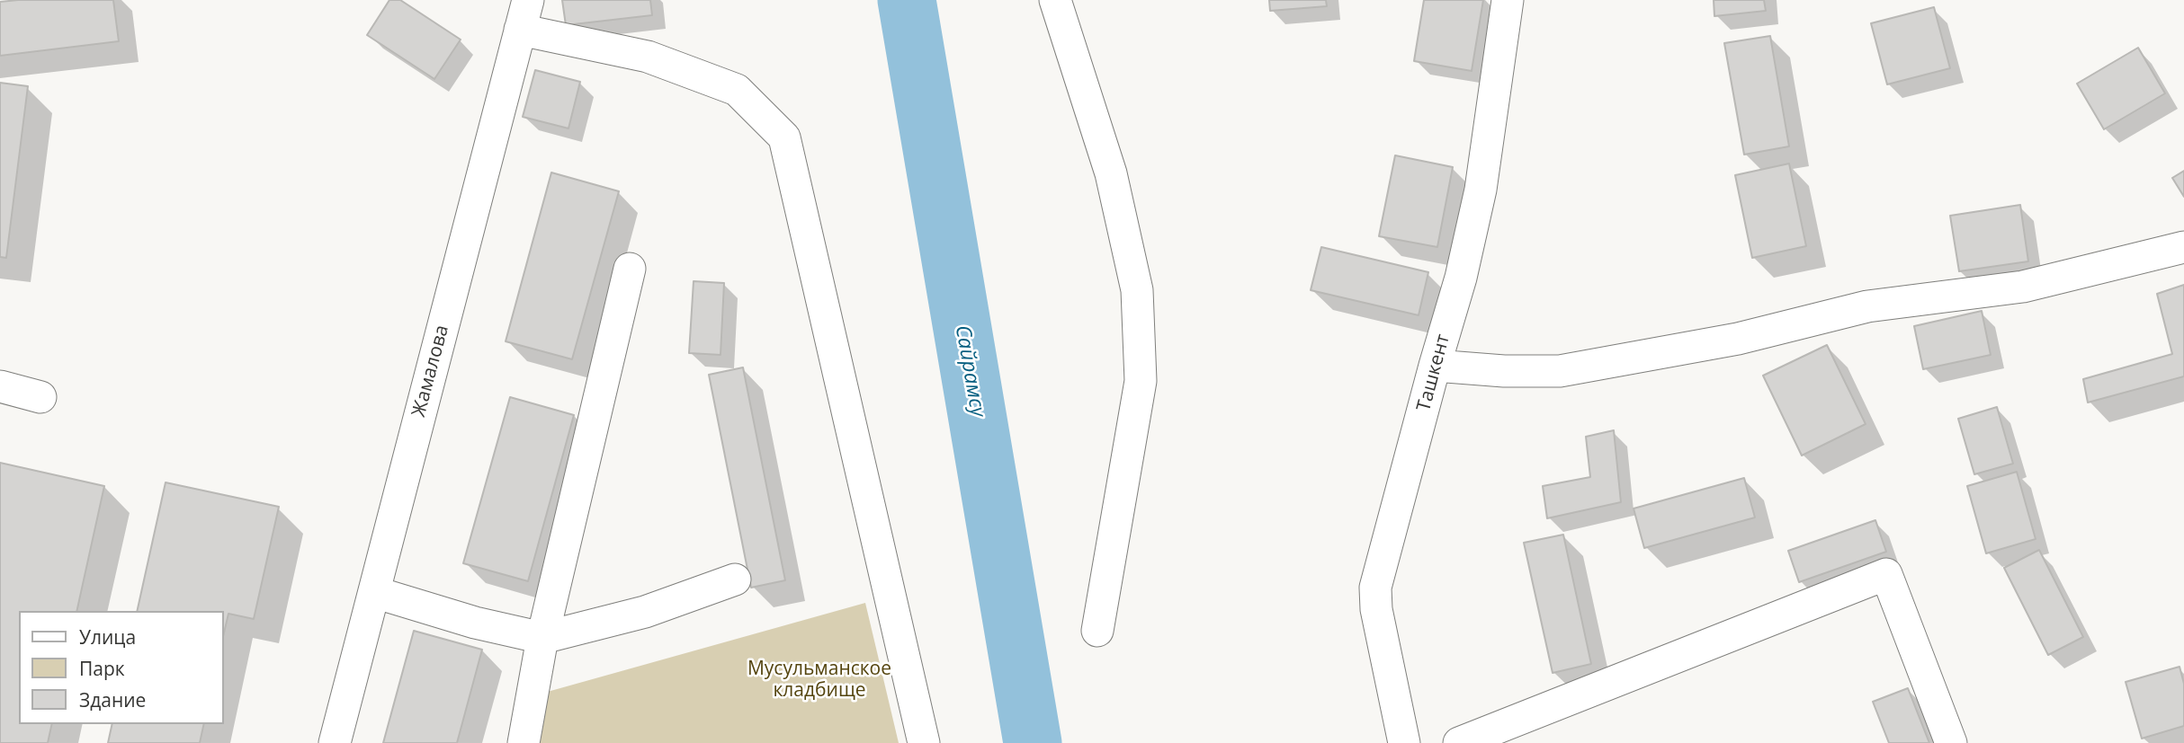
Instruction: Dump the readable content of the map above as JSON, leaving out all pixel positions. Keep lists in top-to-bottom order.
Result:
{
  "streets": {
    "street": ["Жамалова", "Ташкент"]
  },
  "water": ["Сайрамсу"],
  "parks": ["Мусульманское кладбище"],
  "legend": ["Улица", "Парк", "Здание"]
}
